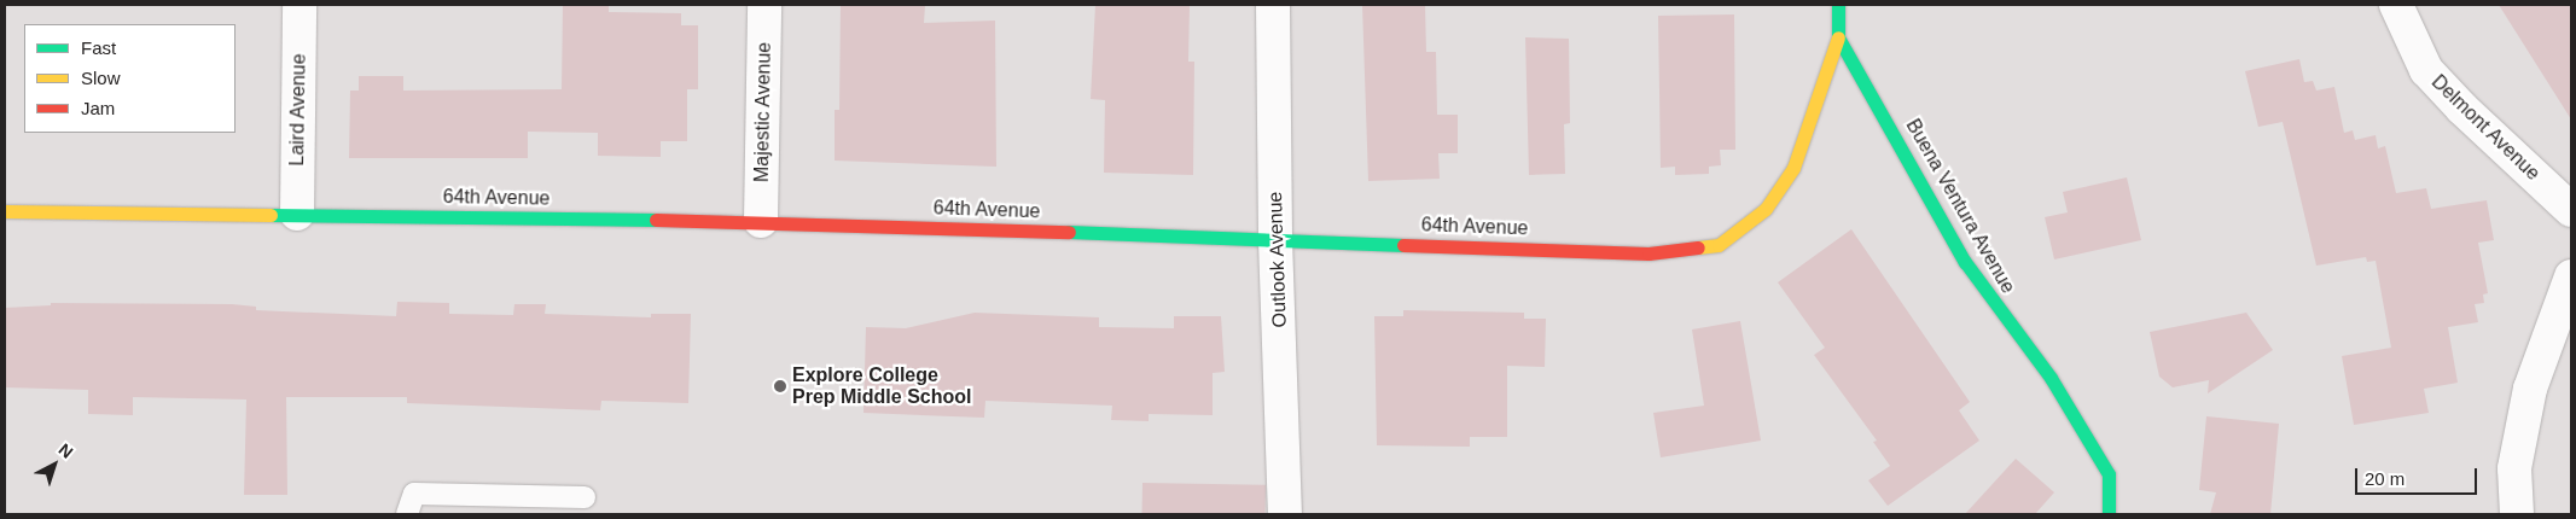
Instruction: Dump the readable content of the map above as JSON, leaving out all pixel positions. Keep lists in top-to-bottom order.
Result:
{
  "streets": {
    "street": [
      "Laird Avenue",
      "Majestic Avenue",
      "Delmont Avenue",
      "64th Avenue",
      "Buena Ventura Avenue",
      "Outlook Avenue"
    ]
  },
  "crossings": [
    ["Laird Avenue", "64th Avenue"],
    ["Majestic Avenue", "64th Avenue"],
    ["64th Avenue", "Buena Ventura Avenue"],
    ["64th Avenue", "Outlook Avenue"]
  ],
  "places": ["Explore College Prep Middle School"],
  "legend": ["Fast", "Slow", "Jam"],
  "scale_bar": "20 m",
  "north": "top right"
}
